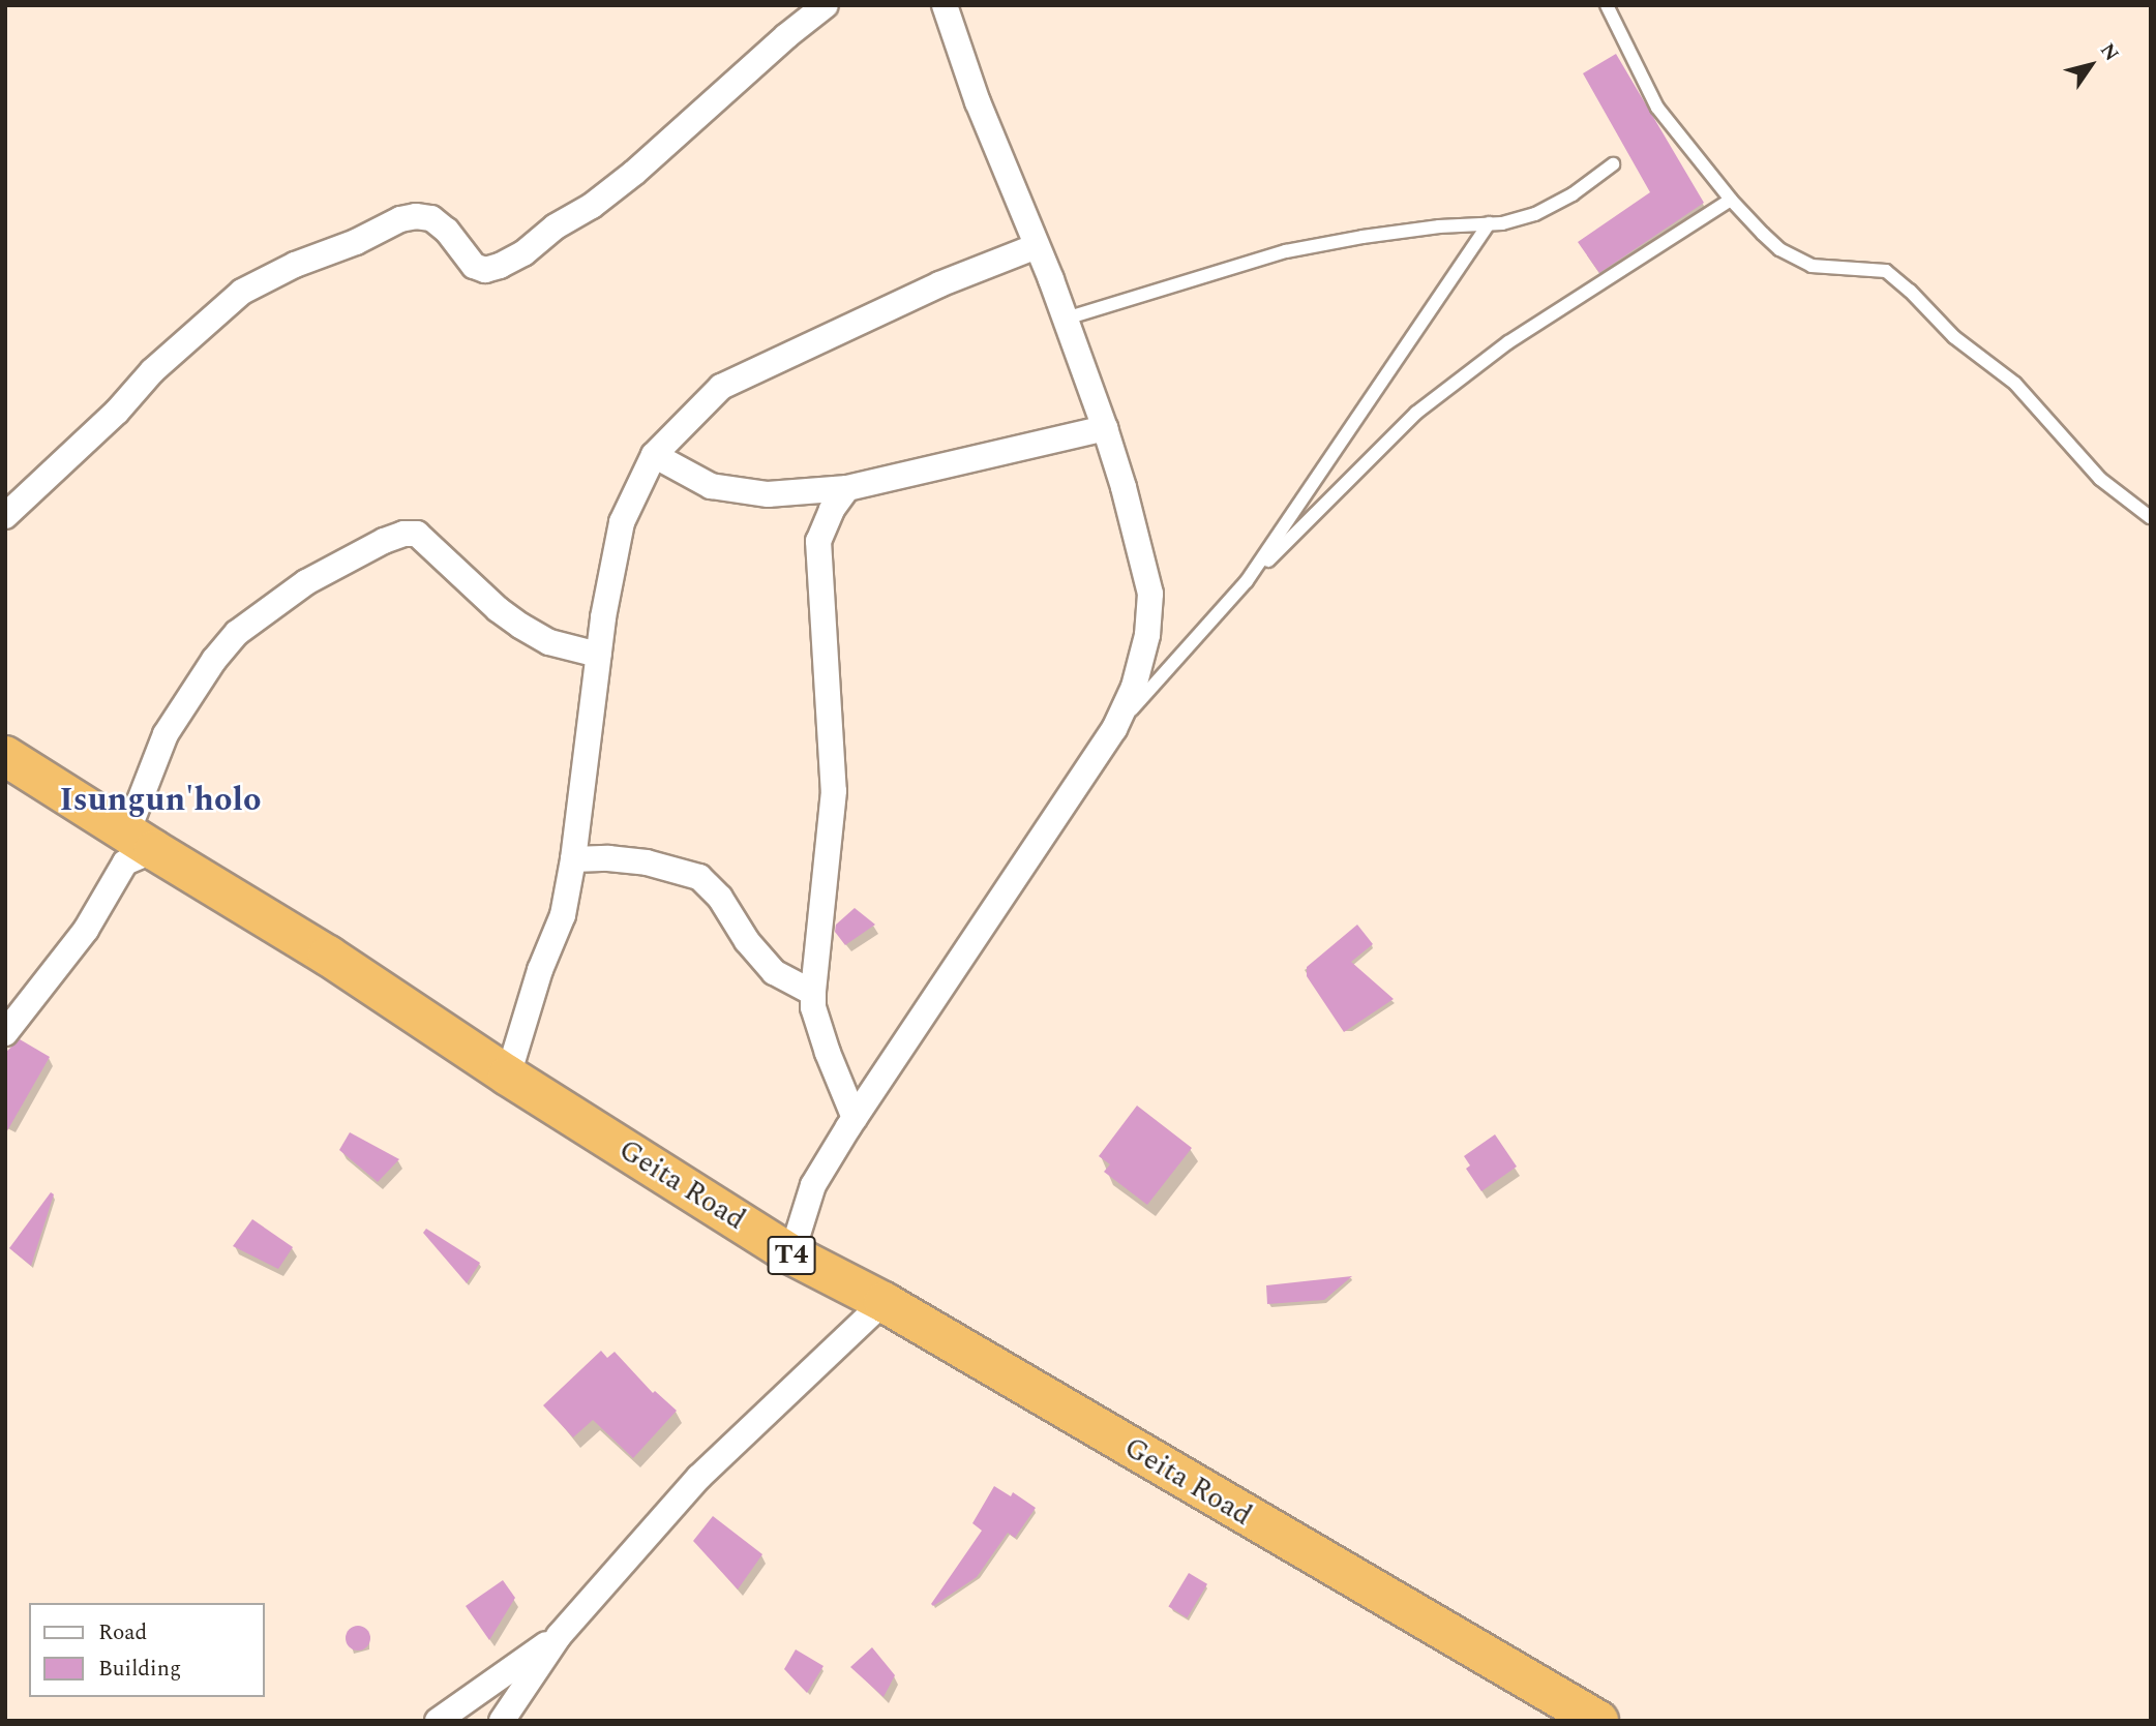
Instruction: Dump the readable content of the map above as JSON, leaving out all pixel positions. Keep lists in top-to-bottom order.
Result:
{
  "streets": {
    "highway": ["Geita Road", "T4"]
  },
  "districts": ["Isungun'holo"],
  "legend": ["Road", "Building"],
  "north": "top right"
}
